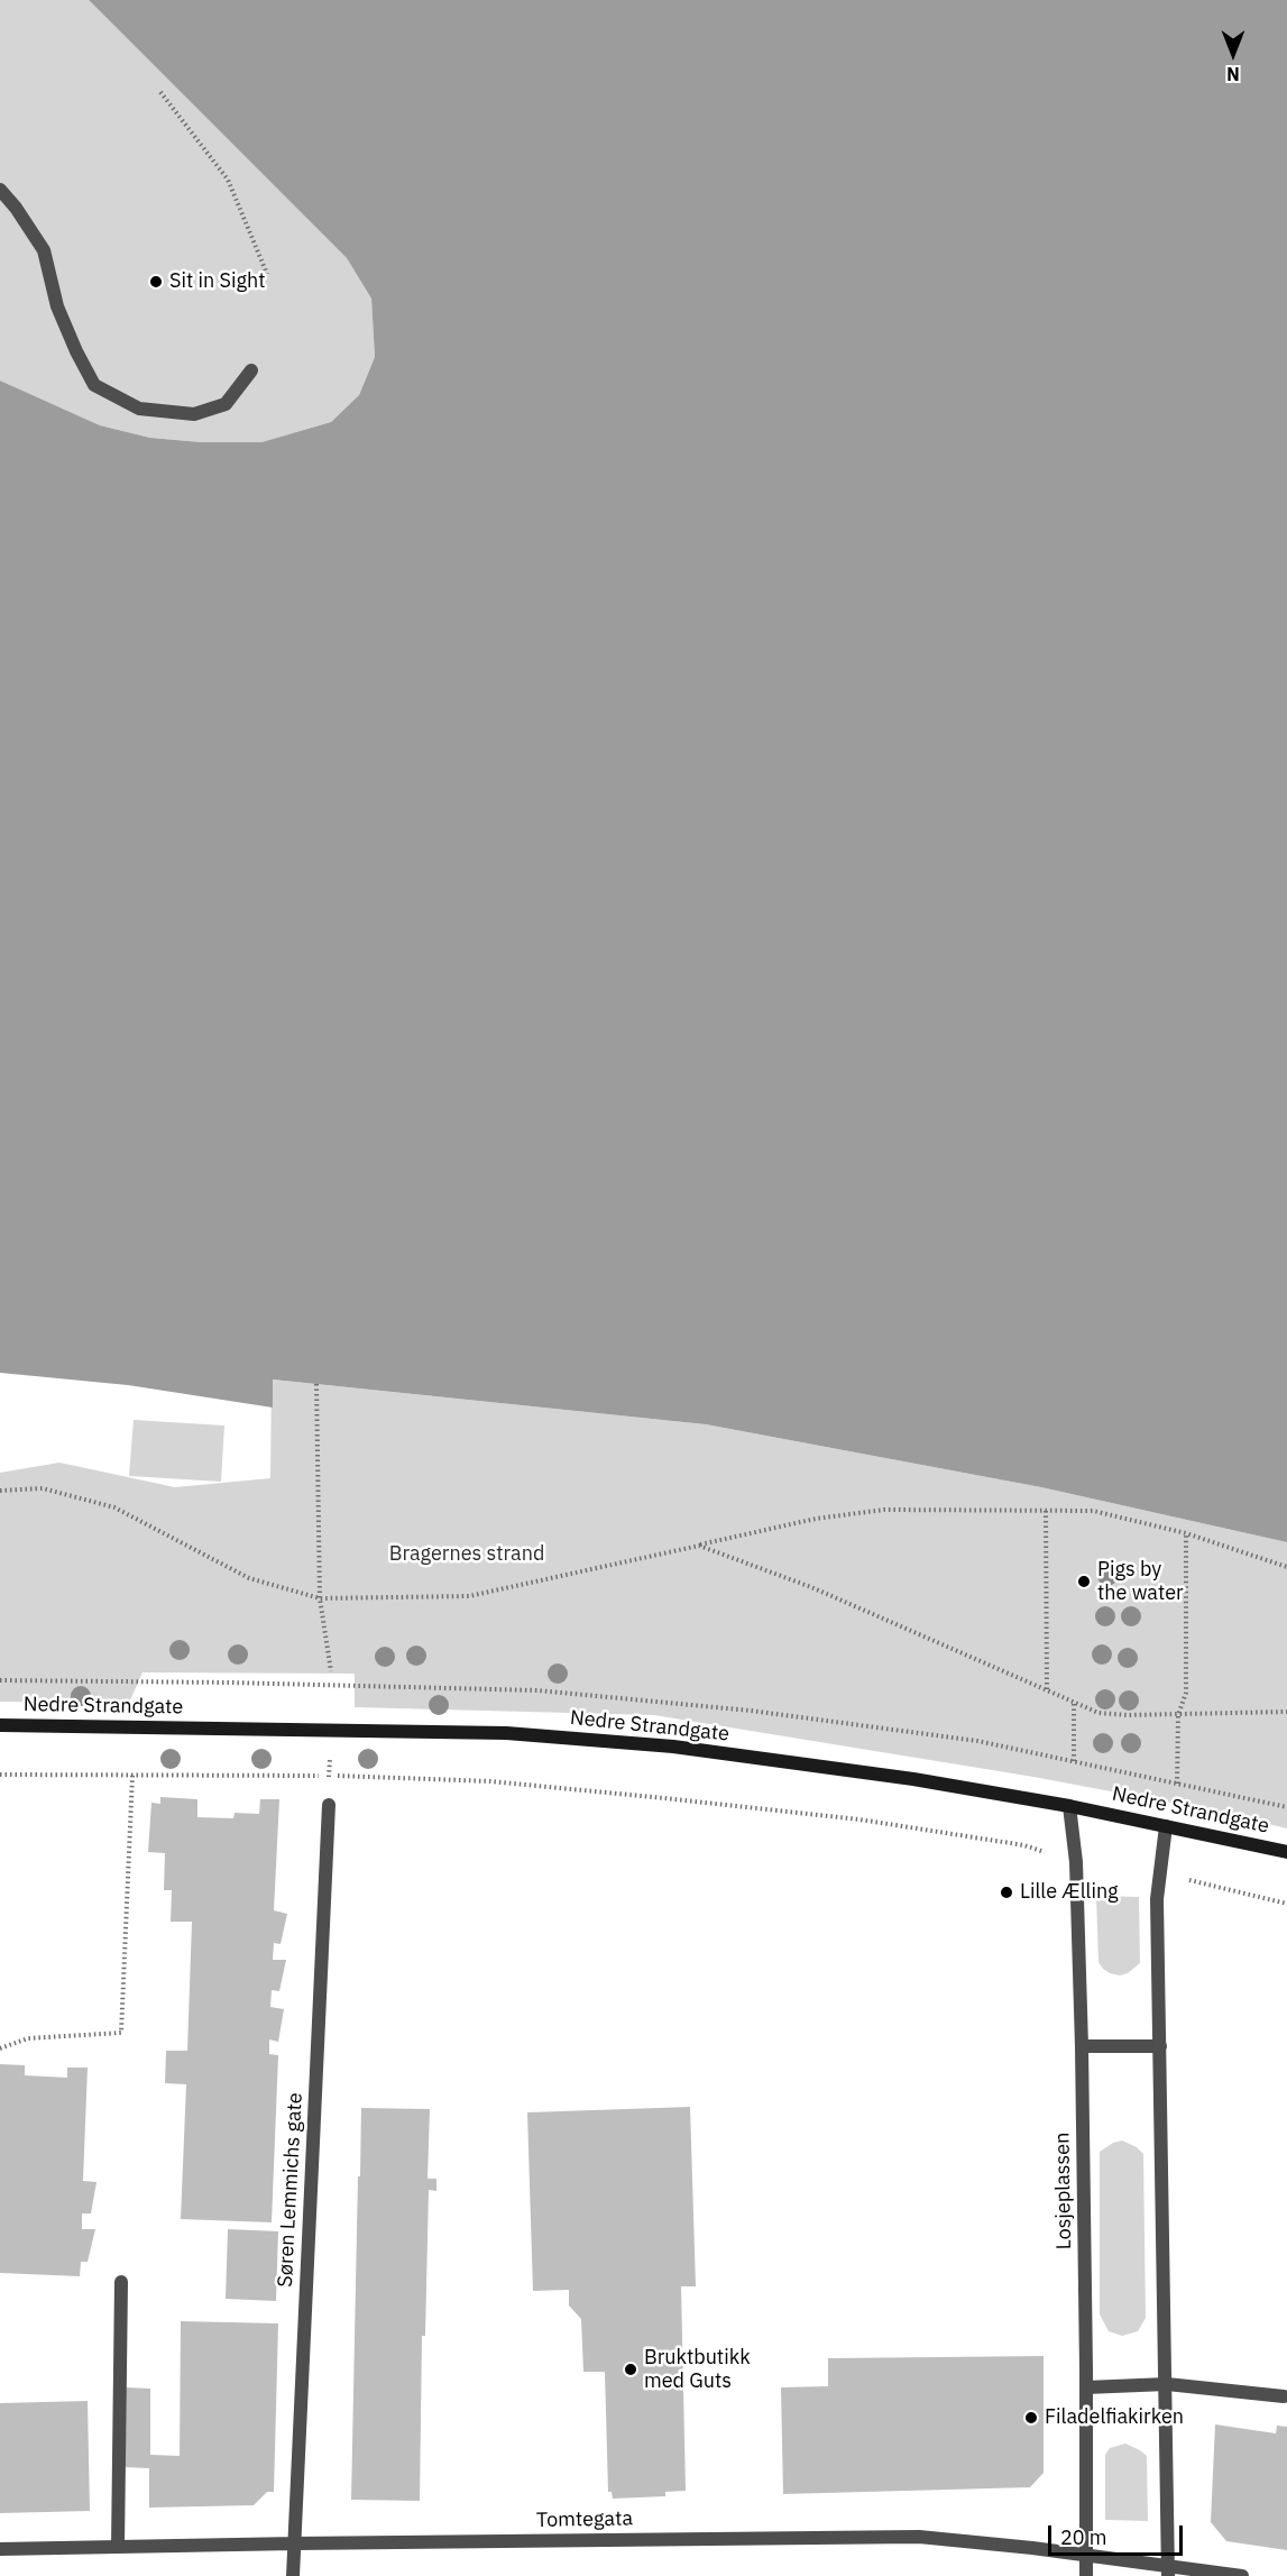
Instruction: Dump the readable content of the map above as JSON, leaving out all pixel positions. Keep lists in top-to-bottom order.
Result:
{
  "streets": {
    "street": [
      "Nedre Strandgate",
      "Søren Lemmichs gate",
      "Losjeplassen",
      "Tomtegata"
    ]
  },
  "crossings": [
    ["Nedre Strandgate", "Losjeplassen"],
    ["Søren Lemmichs gate", "Tomtegata"],
    ["Losjeplassen", "Tomtegata"]
  ],
  "parks": ["Bragernes strand"],
  "places": [
    "Sit in Sight",
    "Pigs by the water",
    "Lille Ælling",
    "Bruktbutikk med Guts",
    "Filadelfiakirken"
  ],
  "scale_bar": "20 m",
  "north": "bottom"
}
